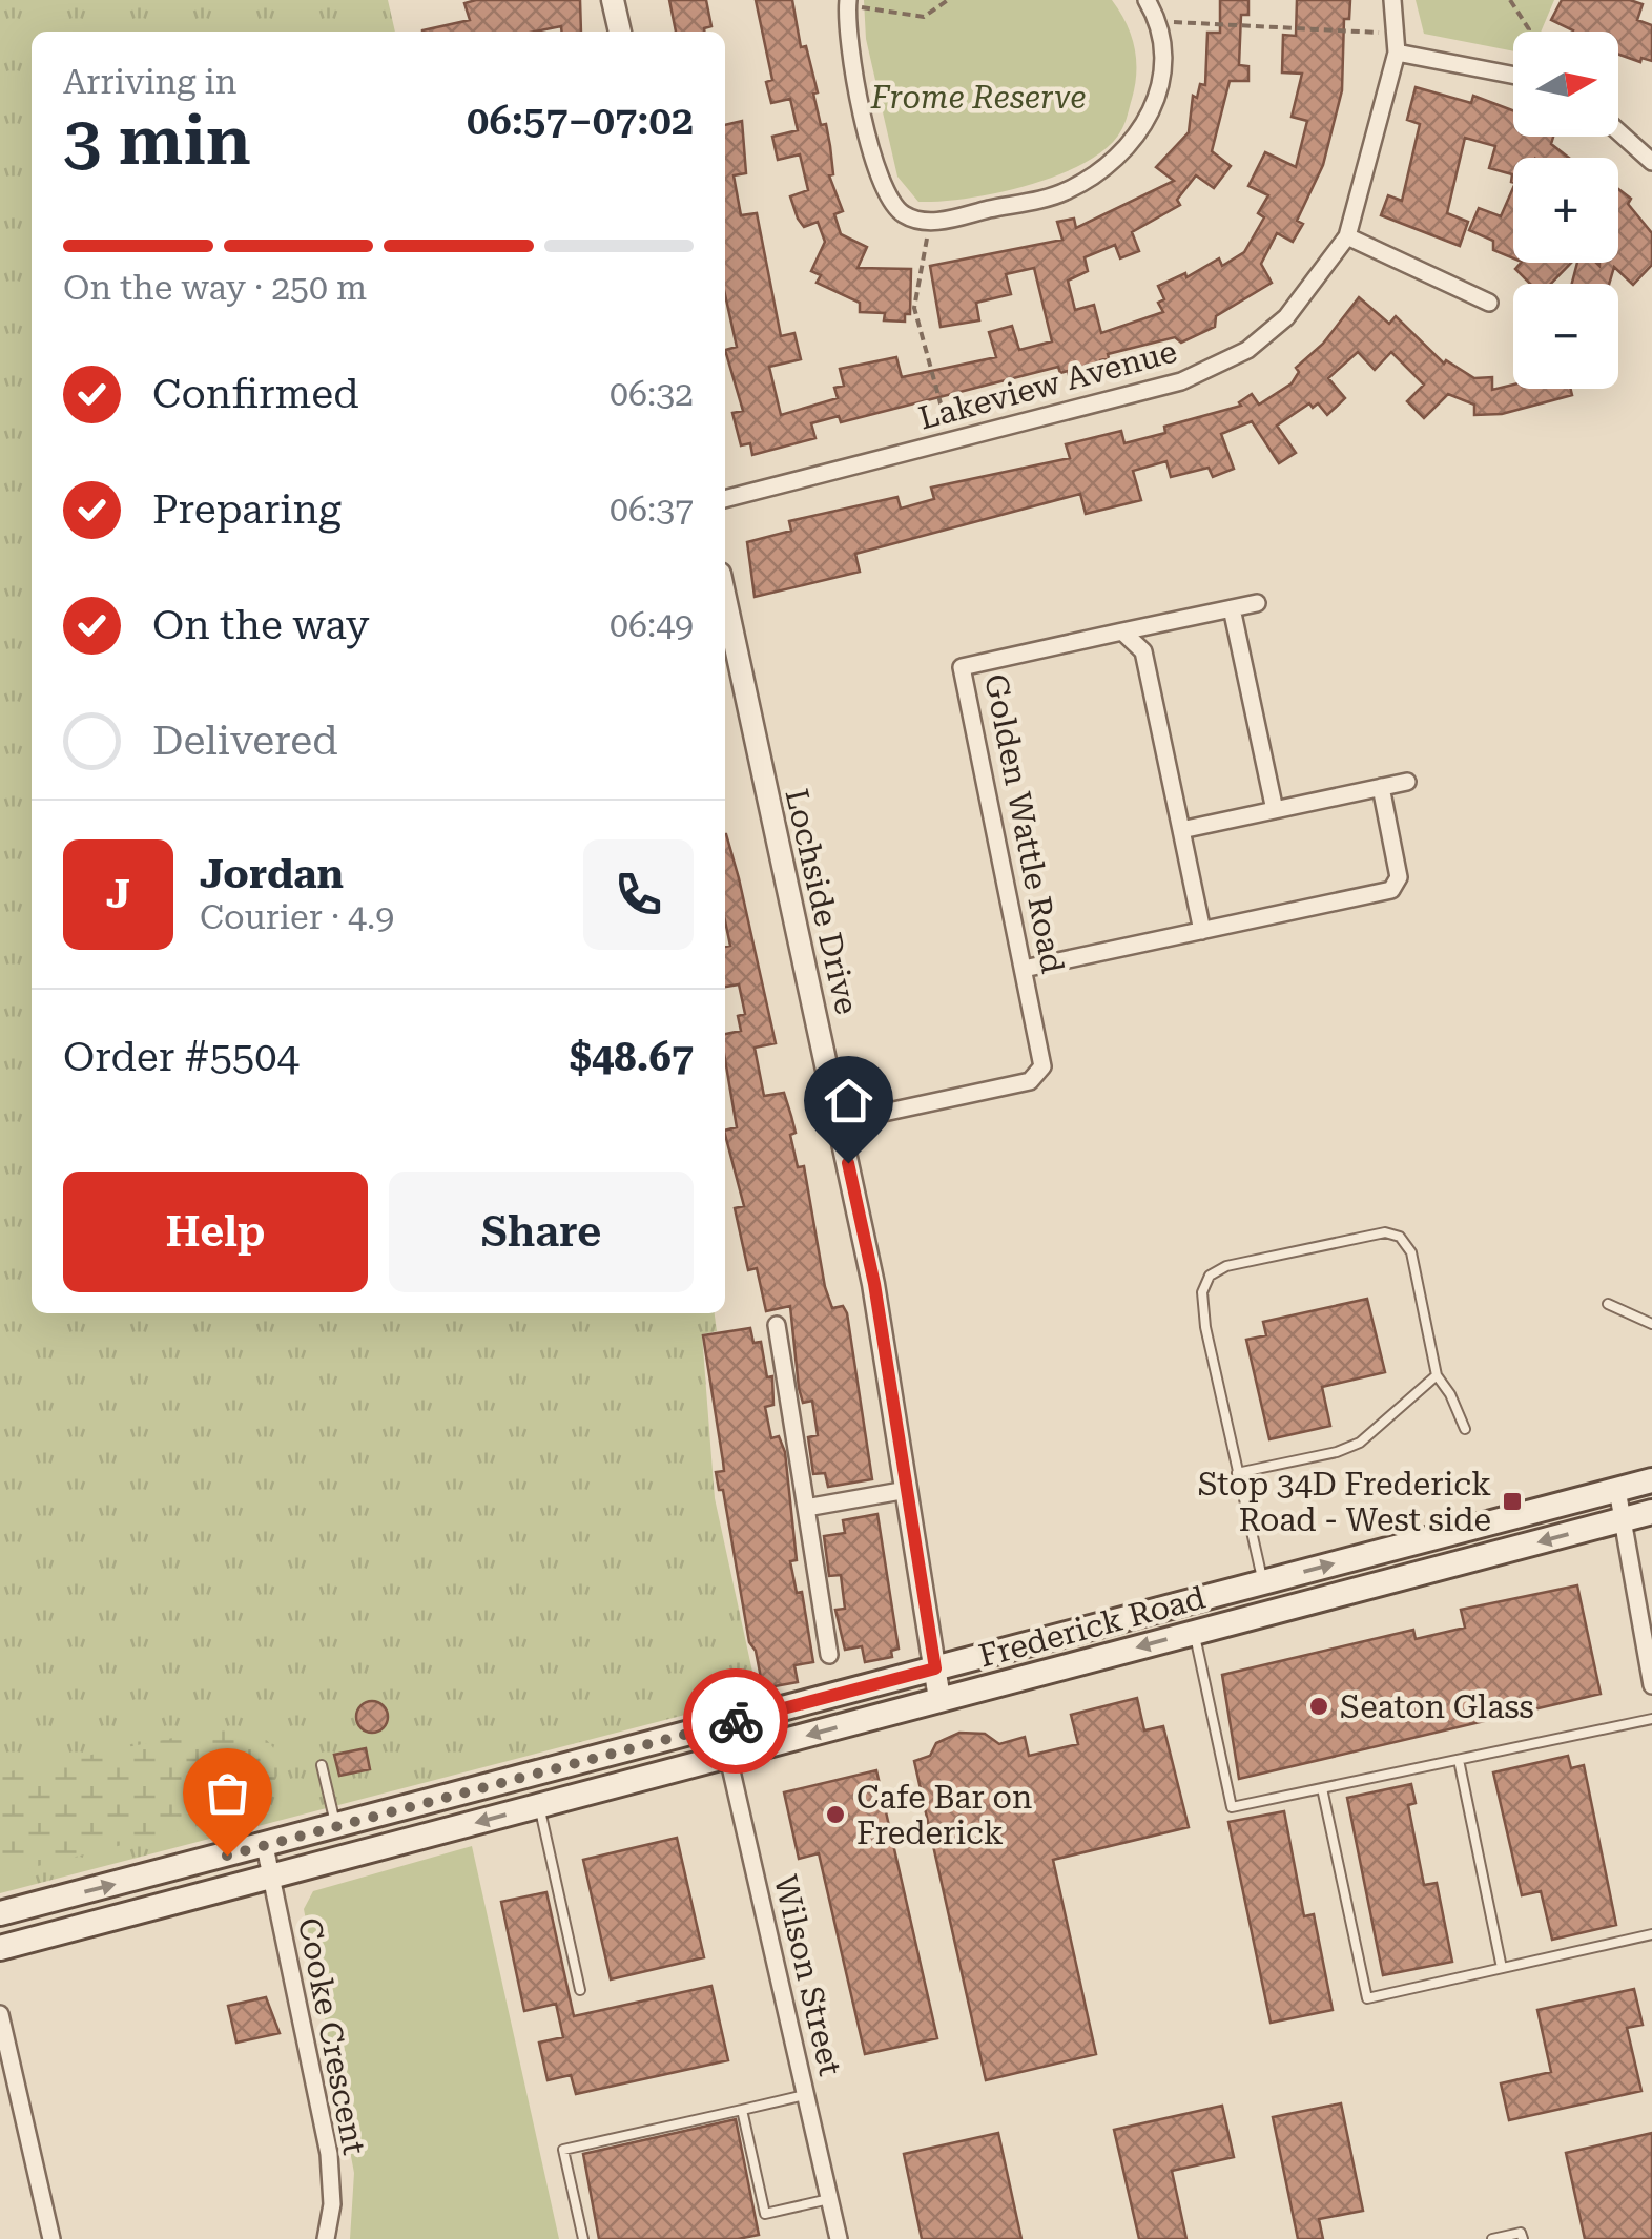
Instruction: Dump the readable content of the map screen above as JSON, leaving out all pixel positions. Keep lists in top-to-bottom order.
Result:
{
  "streets": {
    "main road": ["Frederick Road"],
    "street": [
      "Lakeview Avenue",
      "Golden Wattle Road",
      "Lochside Drive",
      "Wilson Street",
      "Cooke Crescent"
    ]
  },
  "crossings": [
    ["Golden Wattle Road", "Lochside Drive"],
    ["Lochside Drive", "Frederick Road"],
    ["Frederick Road", "Wilson Street"],
    ["Frederick Road", "Cooke Crescent"]
  ],
  "parks": ["Frome Reserve"],
  "places": {
    "transit": ["Stop 34D Frederick Road - West side"],
    "other": ["Seaton Glass", "Cafe Bar on Frederick"]
  },
  "north": "right",
  "page": {
    "map_buttons": ["+", "−"],
    "heading": ["3 min", "Arriving in", "06:57–07:02"],
    "panel": [
      "Jordan",
      "Courier · 4.9",
      "Order #5504",
      "$48.67"
    ],
    "bar": "On the way · 250 m",
    "list": [
      ["Confirmed", "06:32"],
      ["Preparing", "06:37"],
      ["On the way", "06:49"],
      "Delivered"
    ],
    "round": "J",
    "buttons": ["Help", "Share"]
  }
}
